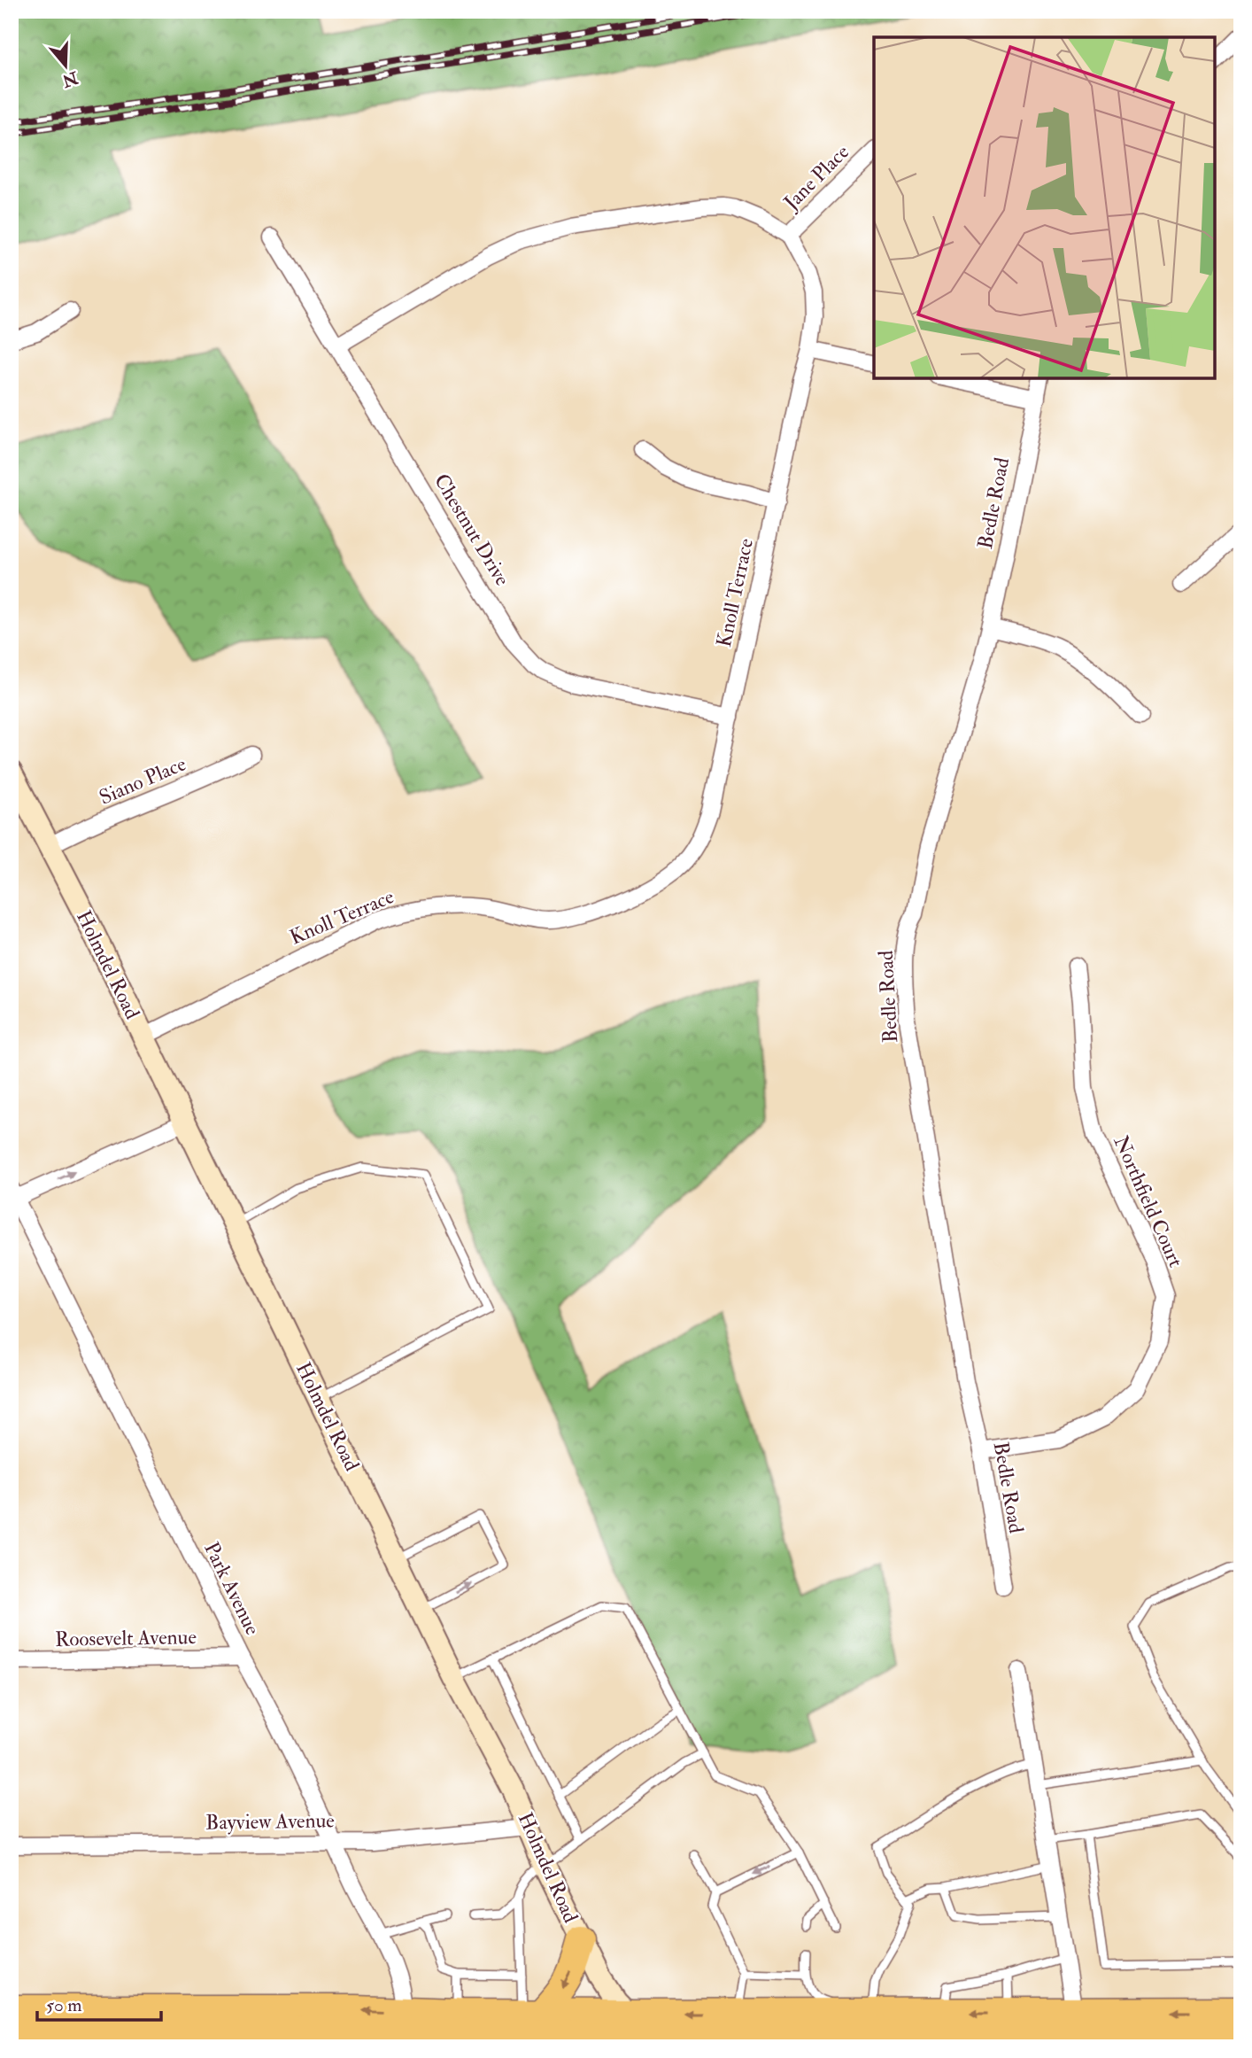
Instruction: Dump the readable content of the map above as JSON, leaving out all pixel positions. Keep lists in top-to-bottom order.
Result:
{
  "streets": {
    "main road": ["Holmdel Road"],
    "street": [
      "Jane Place",
      "Bedle Road",
      "Chestnut Drive",
      "Knoll Terrace",
      "Siano Place",
      "Northfield Court",
      "Park Avenue",
      "Roosevelt Avenue",
      "Bayview Avenue"
    ]
  },
  "crossings": [
    ["Jane Place", "Knoll Terrace"],
    ["Bedle Road", "Northfield Court"],
    ["Chestnut Drive", "Knoll Terrace"],
    ["Knoll Terrace", "Holmdel Road"],
    ["Siano Place", "Holmdel Road"],
    ["Holmdel Road", "Bayview Avenue"],
    ["Park Avenue", "Roosevelt Avenue"],
    ["Park Avenue", "Bayview Avenue"]
  ],
  "scale_bar": "50 m",
  "north": "bottom"
}
